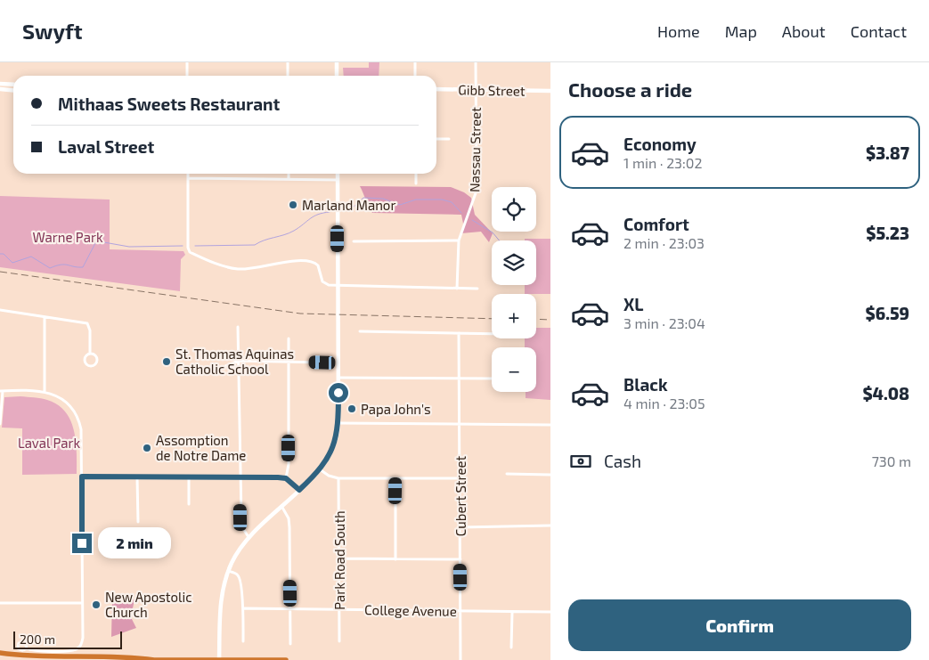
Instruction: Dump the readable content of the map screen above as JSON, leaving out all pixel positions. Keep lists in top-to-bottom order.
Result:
{
  "streets": {
    "main road": ["Gibb Street"],
    "street": [
      "Nassau Street",
      "Cubert Street",
      "Park Road South",
      "College Avenue"
    ]
  },
  "crossings": [
    ["Gibb Street", "Nassau Street"],
    ["Cubert Street", "College Avenue"],
    ["Park Road South", "College Avenue"]
  ],
  "parks": ["Warne Park", "Laval Park"],
  "places": [
    "Marland Manor",
    "St. Thomas Aquinas Catholic School",
    "Papa John's",
    "Assomption de Notre Dame",
    "New Apostolic Church"
  ],
  "scale_bar": "200 m",
  "page": {
    "header": "Swyft",
    "nav": [
      "Home",
      "Map",
      "About",
      "Contact"
    ],
    "heading": "Choose a ride",
    "banner": ["Mithaas Sweets Restaurant", "Laval Street"],
    "list": [
      {
        "name": "Economy",
        "note": "1 min · 23:02",
        "value": "$3.87"
      },
      {
        "name": "Comfort",
        "note": "2 min · 23:03",
        "value": "$5.23"
      },
      {
        "name": "XL",
        "note": "3 min · 23:04",
        "value": "$6.59"
      },
      {
        "name": "Black",
        "note": "4 min · 23:05",
        "value": "$4.08"
      }
    ],
    "map_buttons": ["+", "−"],
    "pay": ["Cash", "730 m"],
    "bubble": "2 min",
    "buttons": "Confirm",
    "scale": "200 m"
  }
}
